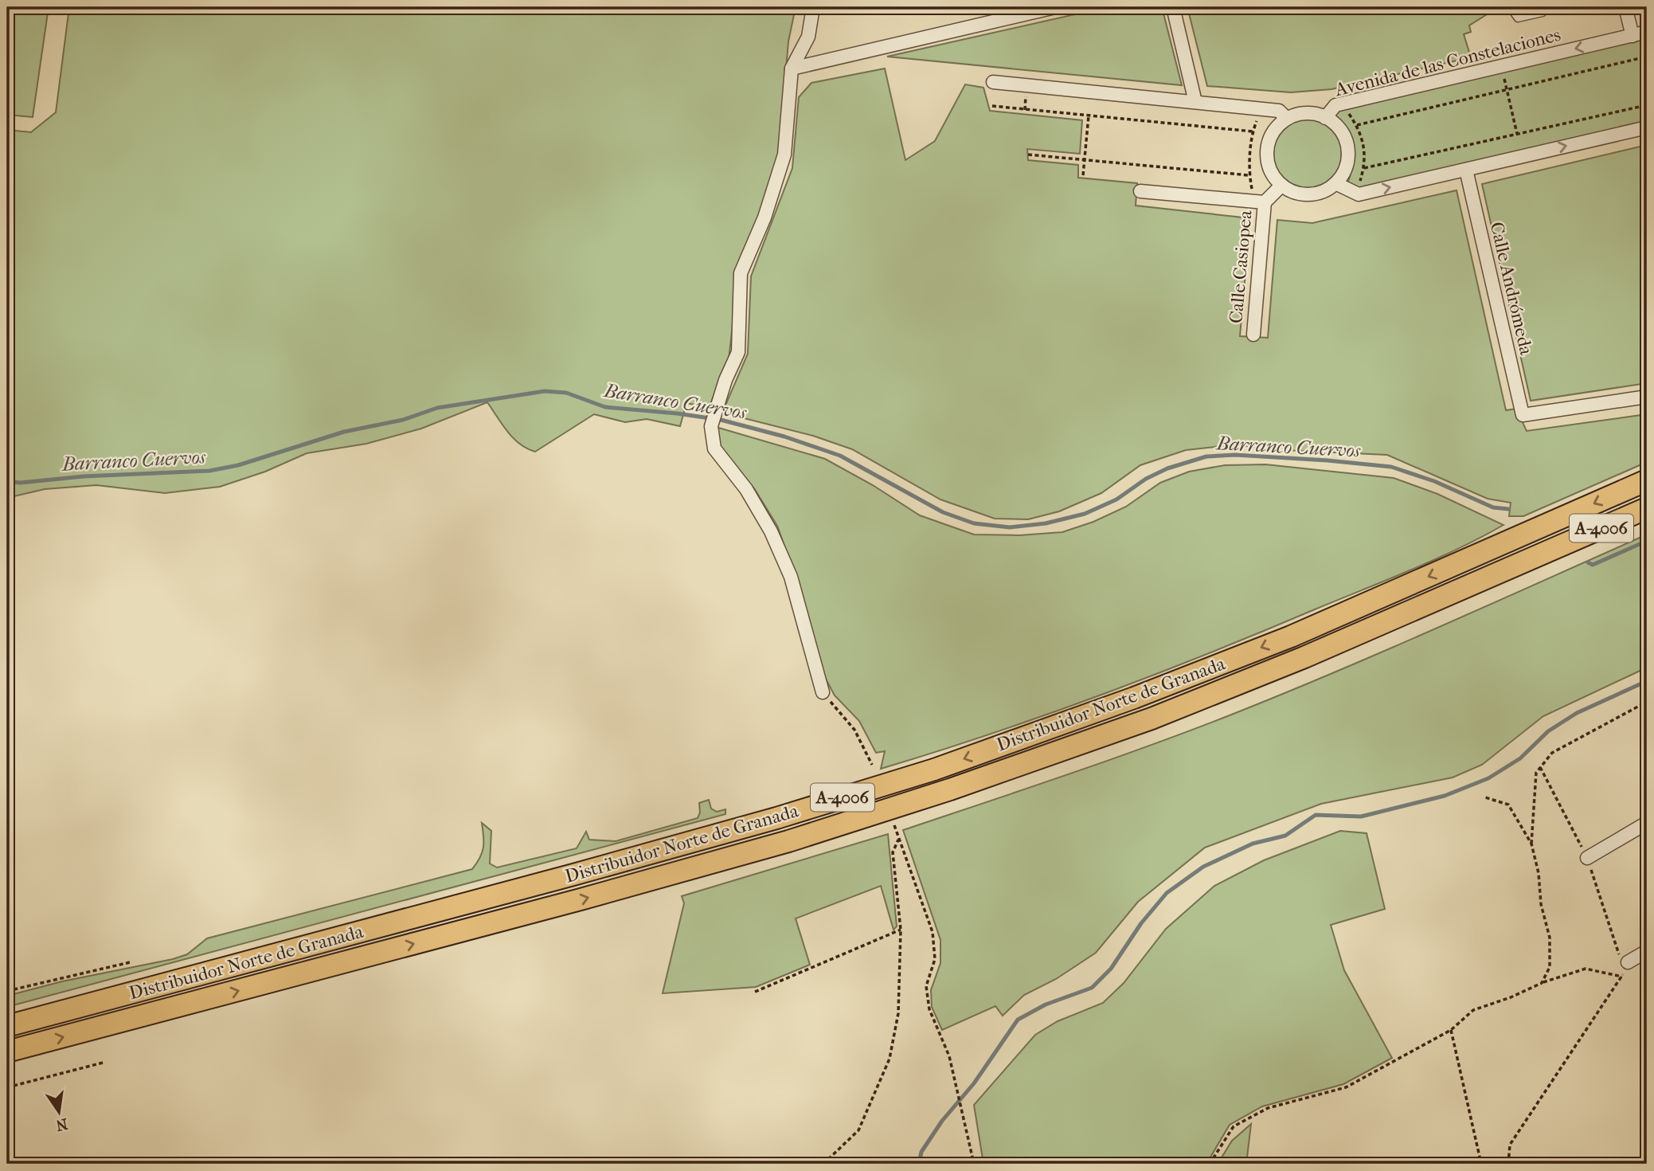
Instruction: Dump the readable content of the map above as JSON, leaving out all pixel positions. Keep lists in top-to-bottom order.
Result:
{
  "streets": {
    "main road": ["A-4006", "Distribuidor Norte de Granada"],
    "street": ["Avenida de las Constelaciones", "Calle Casiopea", "Calle Andrómeda"]
  },
  "water": ["Barranco Cuervos"],
  "north": "bottom"
}
